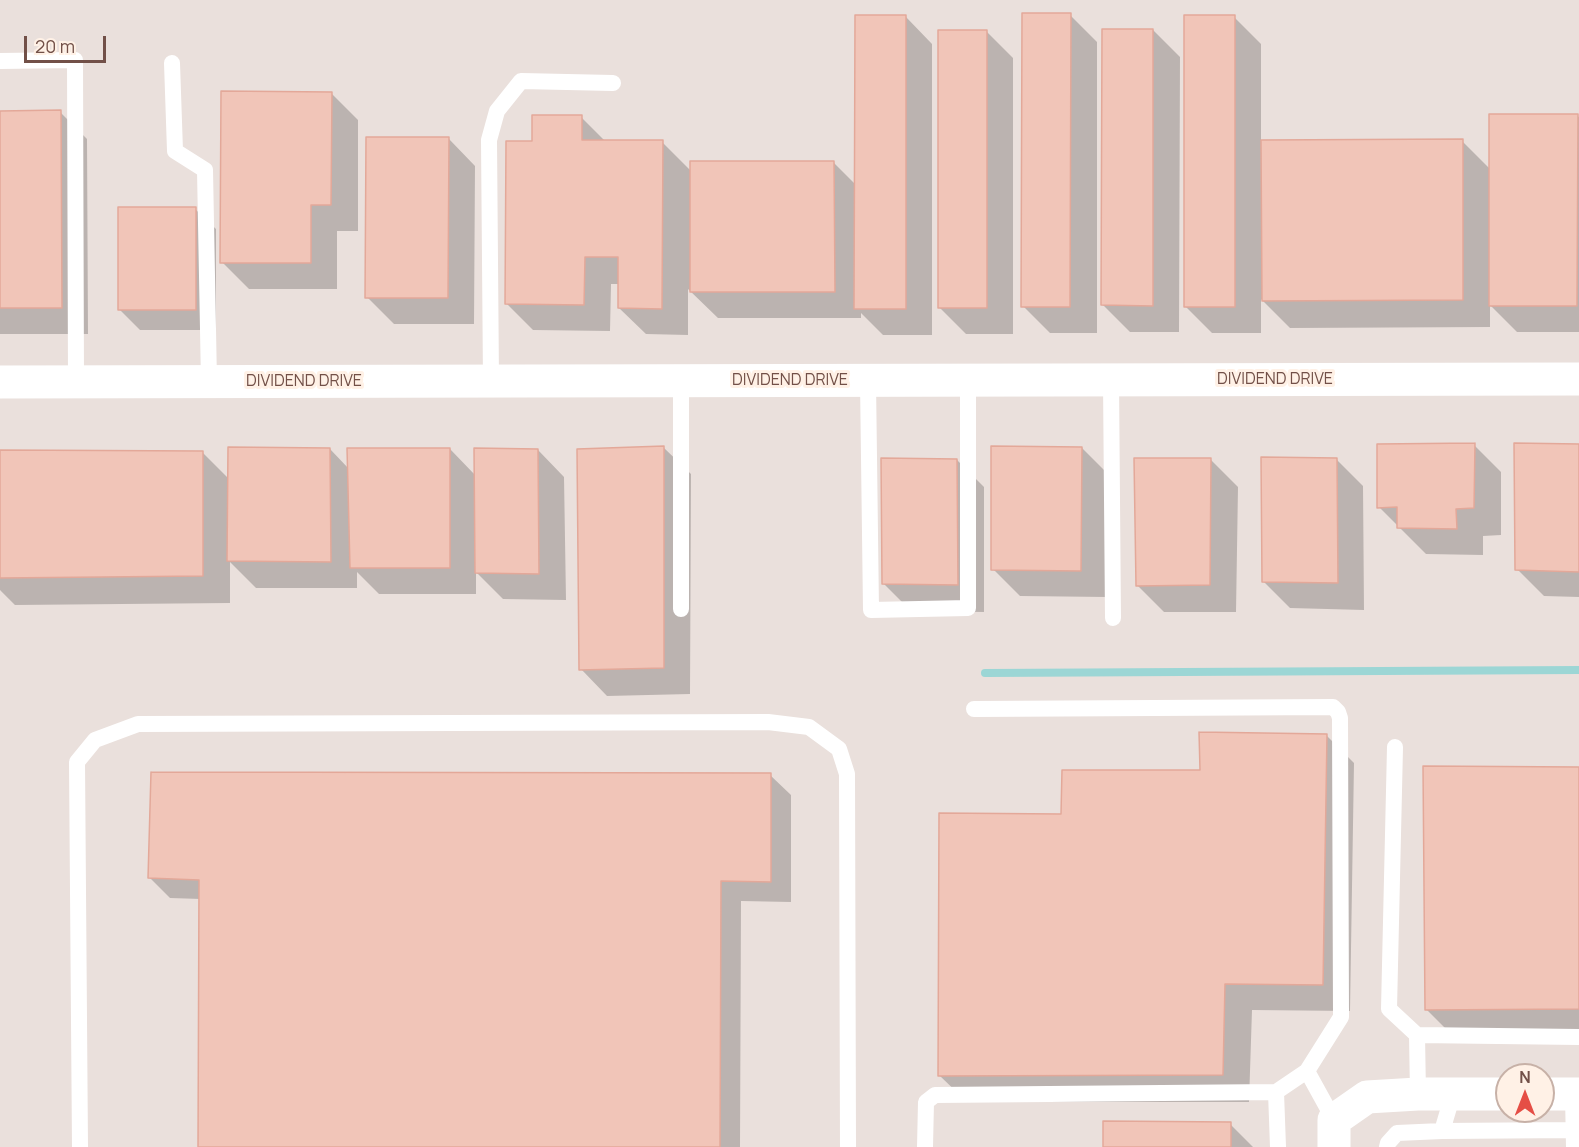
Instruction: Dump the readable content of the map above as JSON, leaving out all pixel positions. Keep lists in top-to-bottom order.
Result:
{
  "streets": {
    "street": ["DIVIDEND DRIVE"]
  },
  "scale_bar": "20 m",
  "north": "top"
}
